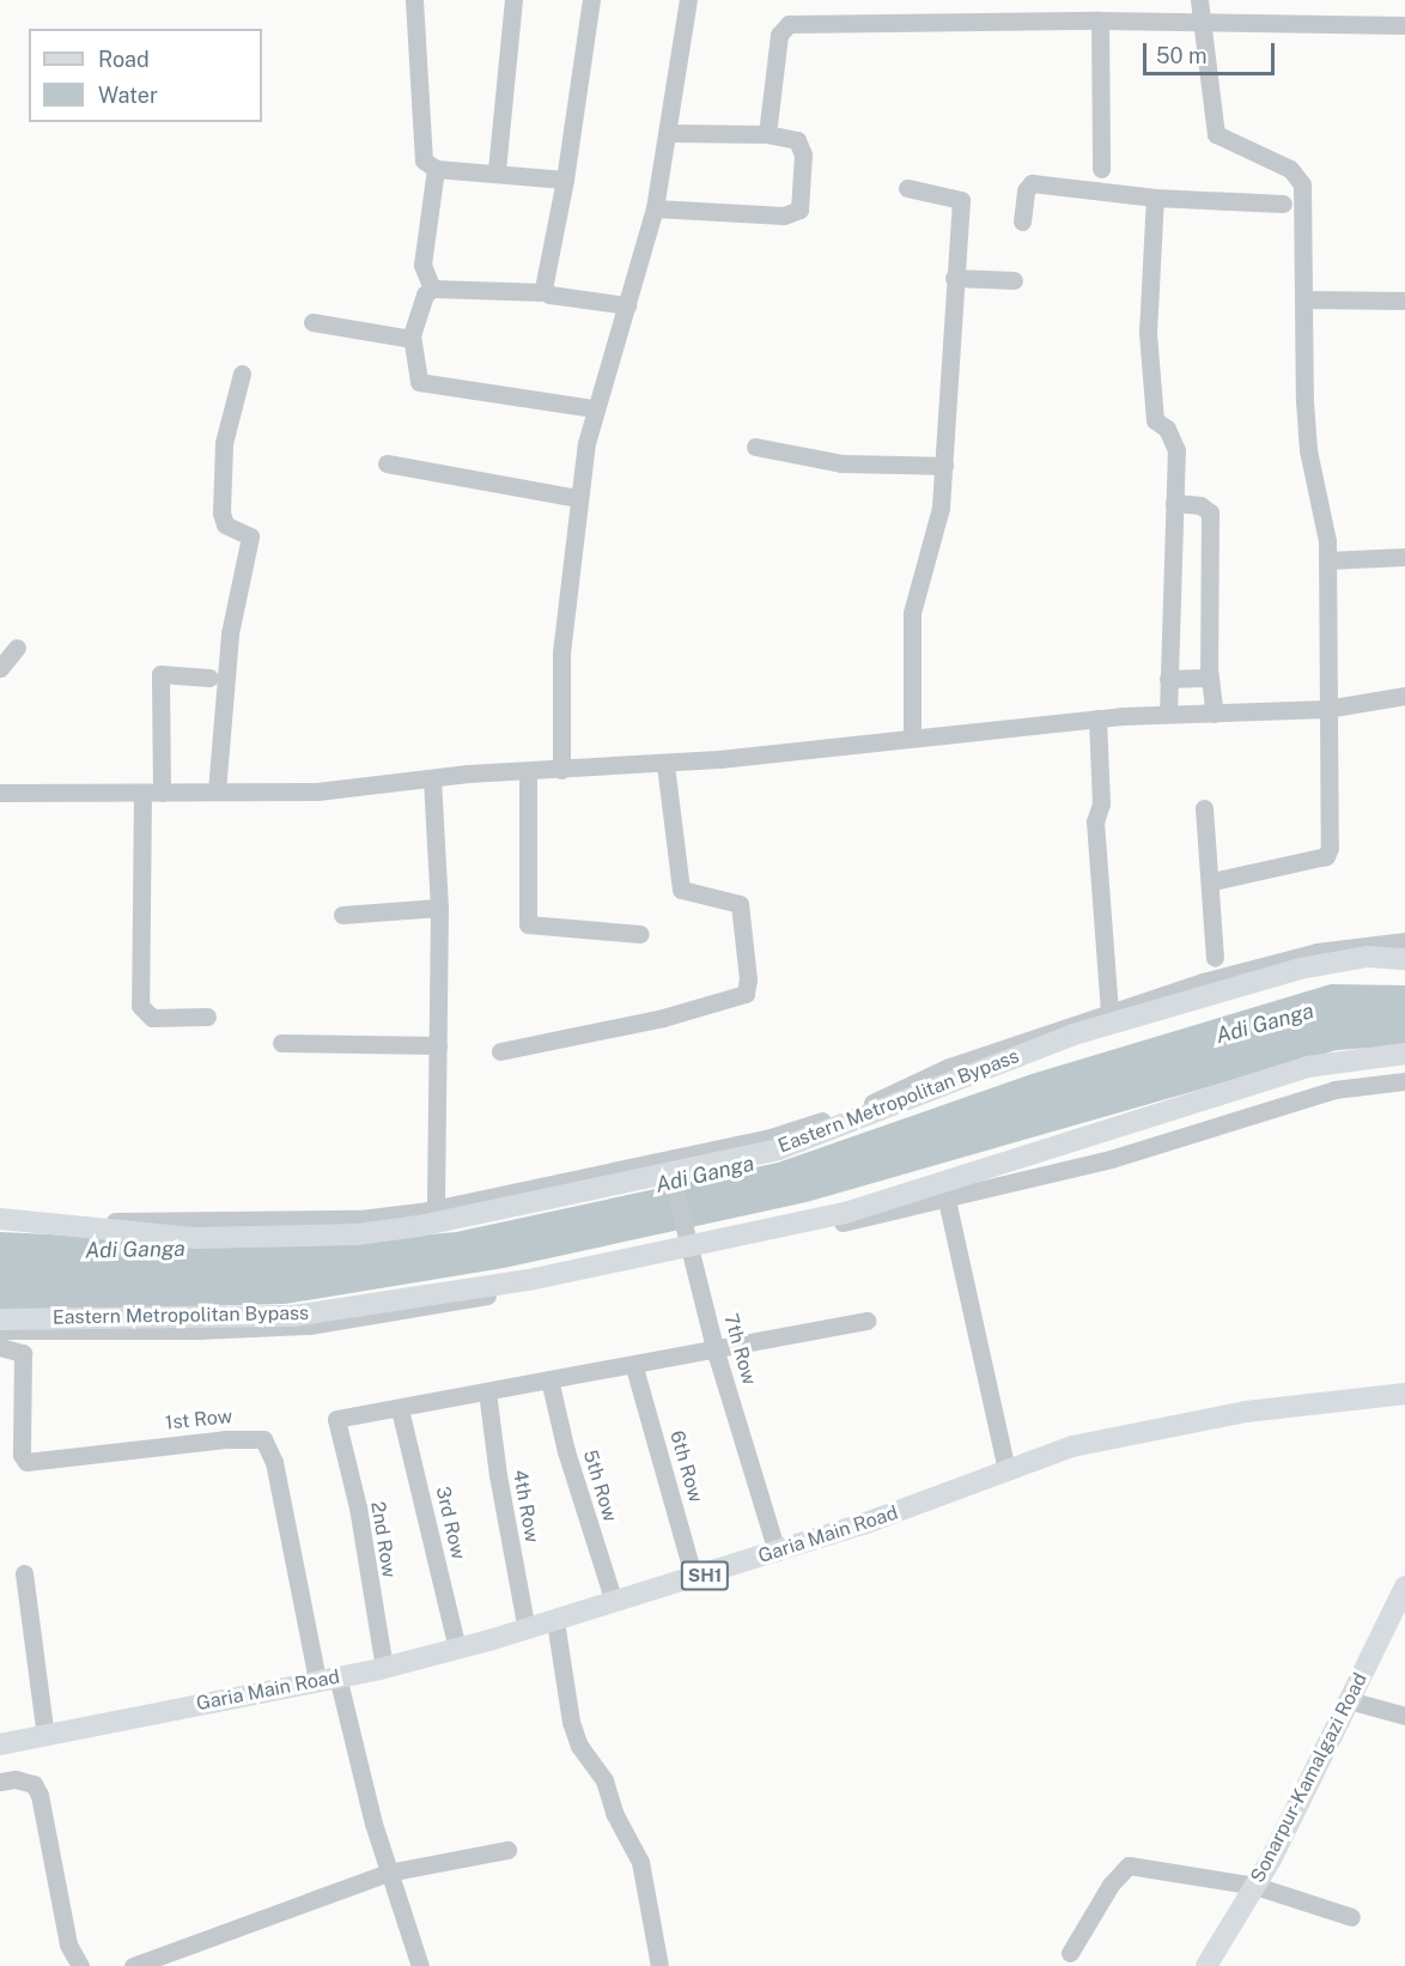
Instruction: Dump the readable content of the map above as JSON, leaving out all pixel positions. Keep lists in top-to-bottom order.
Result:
{
  "streets": {
    "main road": [
      "Eastern Metropolitan Bypass",
      "Garia Main Road",
      "SH1",
      "Sonarpur-Kamalgazi Road"
    ],
    "street": [
      "7th Row",
      "1st Row",
      "6th Row",
      "5th Row",
      "4th Row",
      "3rd Row",
      "2nd Row"
    ]
  },
  "crossings": [
    ["7th Row", "Garia Main Road"],
    ["1st Row", "Garia Main Road"],
    ["6th Row", "Garia Main Road"],
    ["5th Row", "Garia Main Road"],
    ["4th Row", "Garia Main Road"],
    ["3rd Row", "Garia Main Road"],
    ["3rd Row", "2nd Row"],
    ["Garia Main Road", "2nd Row"]
  ],
  "water": ["Adi Ganga"],
  "legend": ["Road", "Water"],
  "scale_bar": "50 m"
}
